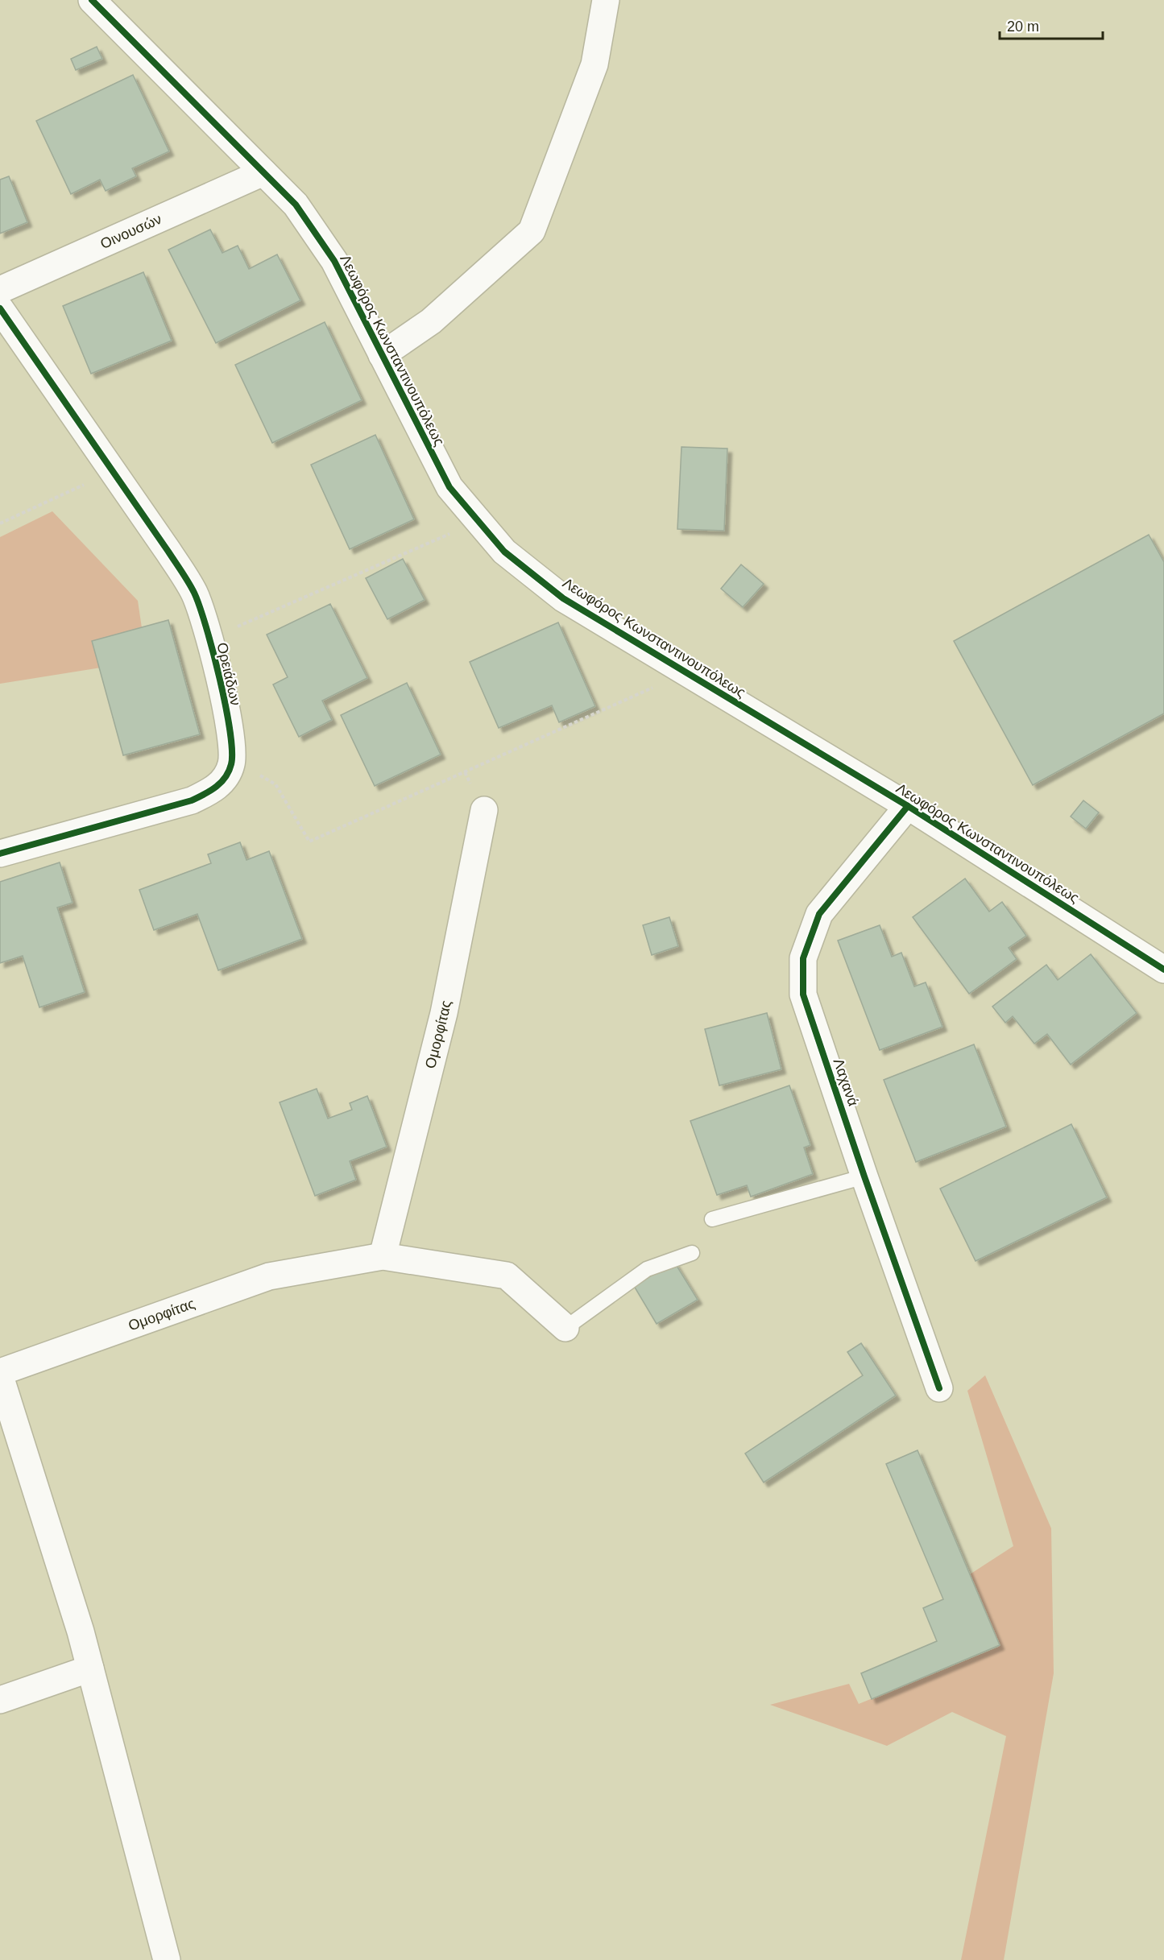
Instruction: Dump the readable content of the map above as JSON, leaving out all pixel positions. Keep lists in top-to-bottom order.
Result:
{
  "streets": {
    "street": [
      "Οινουσών",
      "Λεωφόρος Κωνσταντινουπόλεως",
      "Ορειάδων",
      "Ομορφίτας",
      "Λαχανά"
    ]
  },
  "crossings": [
    ["Οινουσών", "Λεωφόρος Κωνσταντινουπόλεως"],
    ["Λεωφόρος Κωνσταντινουπόλεως", "Λαχανά"]
  ],
  "scale_bar": "20 m"
}
